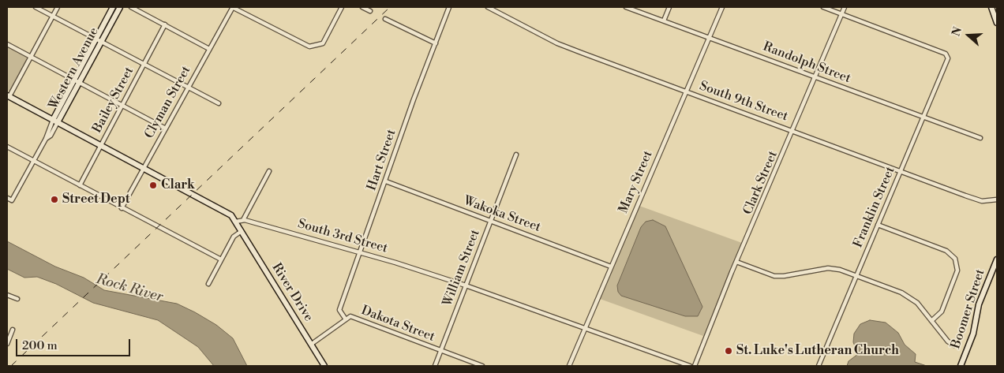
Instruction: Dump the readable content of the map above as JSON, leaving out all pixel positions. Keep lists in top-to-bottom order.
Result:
{
  "streets": {
    "street": [
      "Randolph Street",
      "Western Avenue",
      "Bailey Street",
      "South 9th Street",
      "Clyman Street",
      "Hart Street",
      "Mary Street",
      "Clark Street",
      "Franklin Street",
      "Wakoka Street",
      "South 3rd Street",
      "William Street",
      "River Drive",
      "Boomer Street",
      "Dakota Street"
    ]
  },
  "crossings": [
    ["Randolph Street", "Mary Street"],
    ["Randolph Street", "Clark Street"],
    ["Randolph Street", "Franklin Street"],
    ["South 9th Street", "Mary Street"],
    ["South 9th Street", "Clark Street"],
    ["South 9th Street", "Franklin Street"],
    ["Hart Street", "Wakoka Street"],
    ["Hart Street", "South 3rd Street"],
    ["Hart Street", "Dakota Street"],
    ["Mary Street", "Wakoka Street"],
    ["Mary Street", "South 3rd Street"],
    ["Clark Street", "Franklin Street"],
    ["Wakoka Street", "William Street"],
    ["South 3rd Street", "William Street"],
    ["South 3rd Street", "River Drive"],
    ["William Street", "Dakota Street"],
    ["River Drive", "Dakota Street"]
  ],
  "water": ["Rock River"],
  "places": ["Clark", "Street Dept", "St. Luke's Lutheran Church"],
  "scale_bar": "200 m",
  "north": "left"
}
